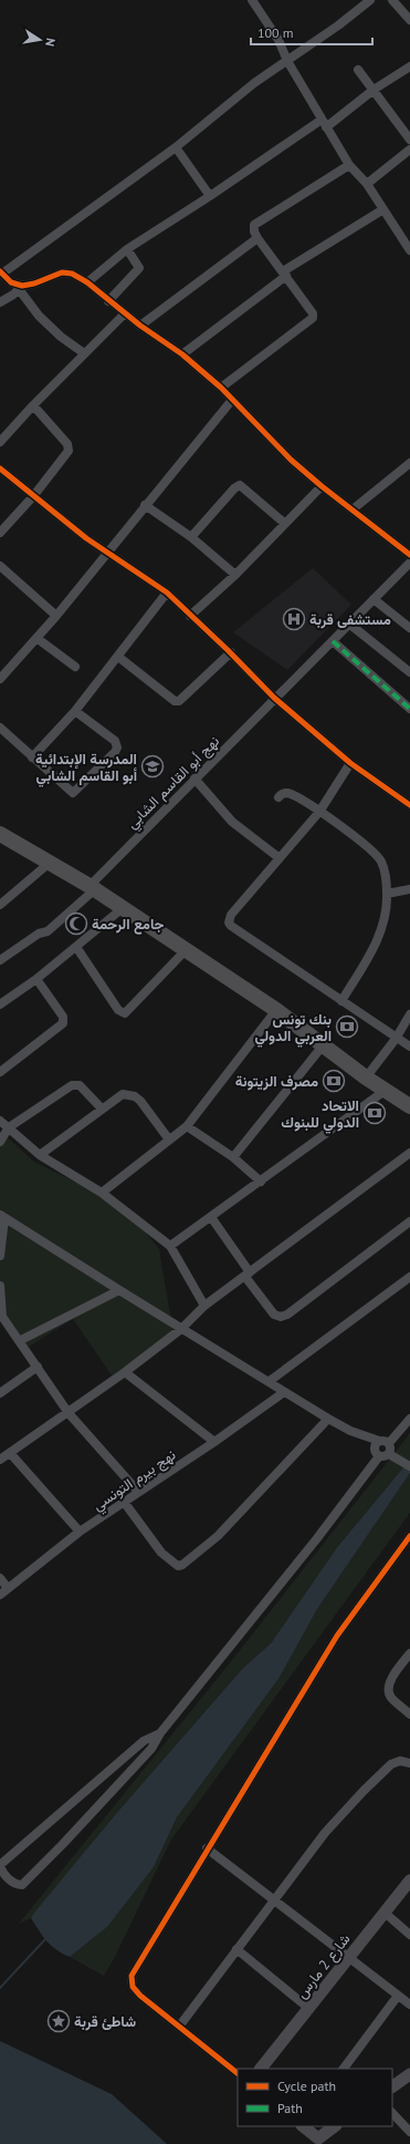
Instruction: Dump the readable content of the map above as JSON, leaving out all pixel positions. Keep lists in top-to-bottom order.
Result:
{
  "streets": {
    "street": ["نهج أبو القاسم الشابي", "نهج بيرم التونسي", "شارع 2 مارس"]
  },
  "places": {
    "hospital": ["مستشفى قربة"],
    "school or university": ["المدرسة الإبتدائية أبو القاسم الشابي"],
    "mosque": ["جامع الرحمة"],
    "bank": ["بنك تونس العربي الدولي", "مصرف الزيتونة", "الاتحاد الدولي للبنوك"],
    "place": ["شاطئ قربة"]
  },
  "legend": ["Cycle path", "Path"],
  "scale_bar": "100 m",
  "north": "right"
}
